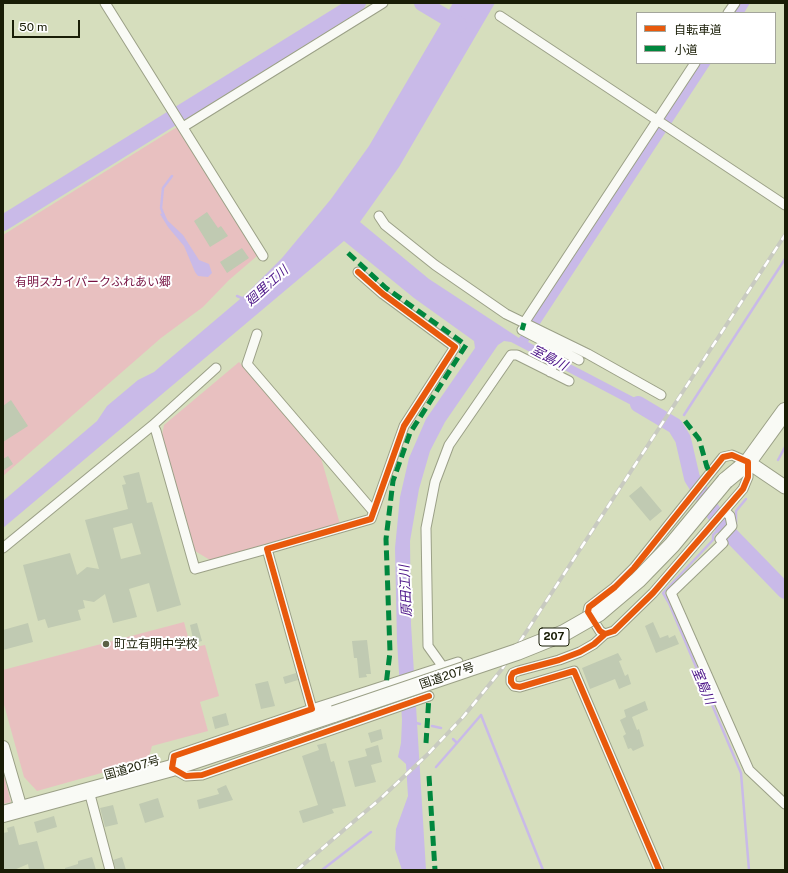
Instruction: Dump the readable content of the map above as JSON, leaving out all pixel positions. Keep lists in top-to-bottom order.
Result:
{
  "streets": {
    "highway": ["207", "国道207号"]
  },
  "water": ["廻里江川", "室島川", "原田江川"],
  "parks": ["有明スカイパークふれあい郷"],
  "places": ["町立有明中学校"],
  "legend": ["自転車道", "小道"],
  "scale_bar": "50 m"
}
